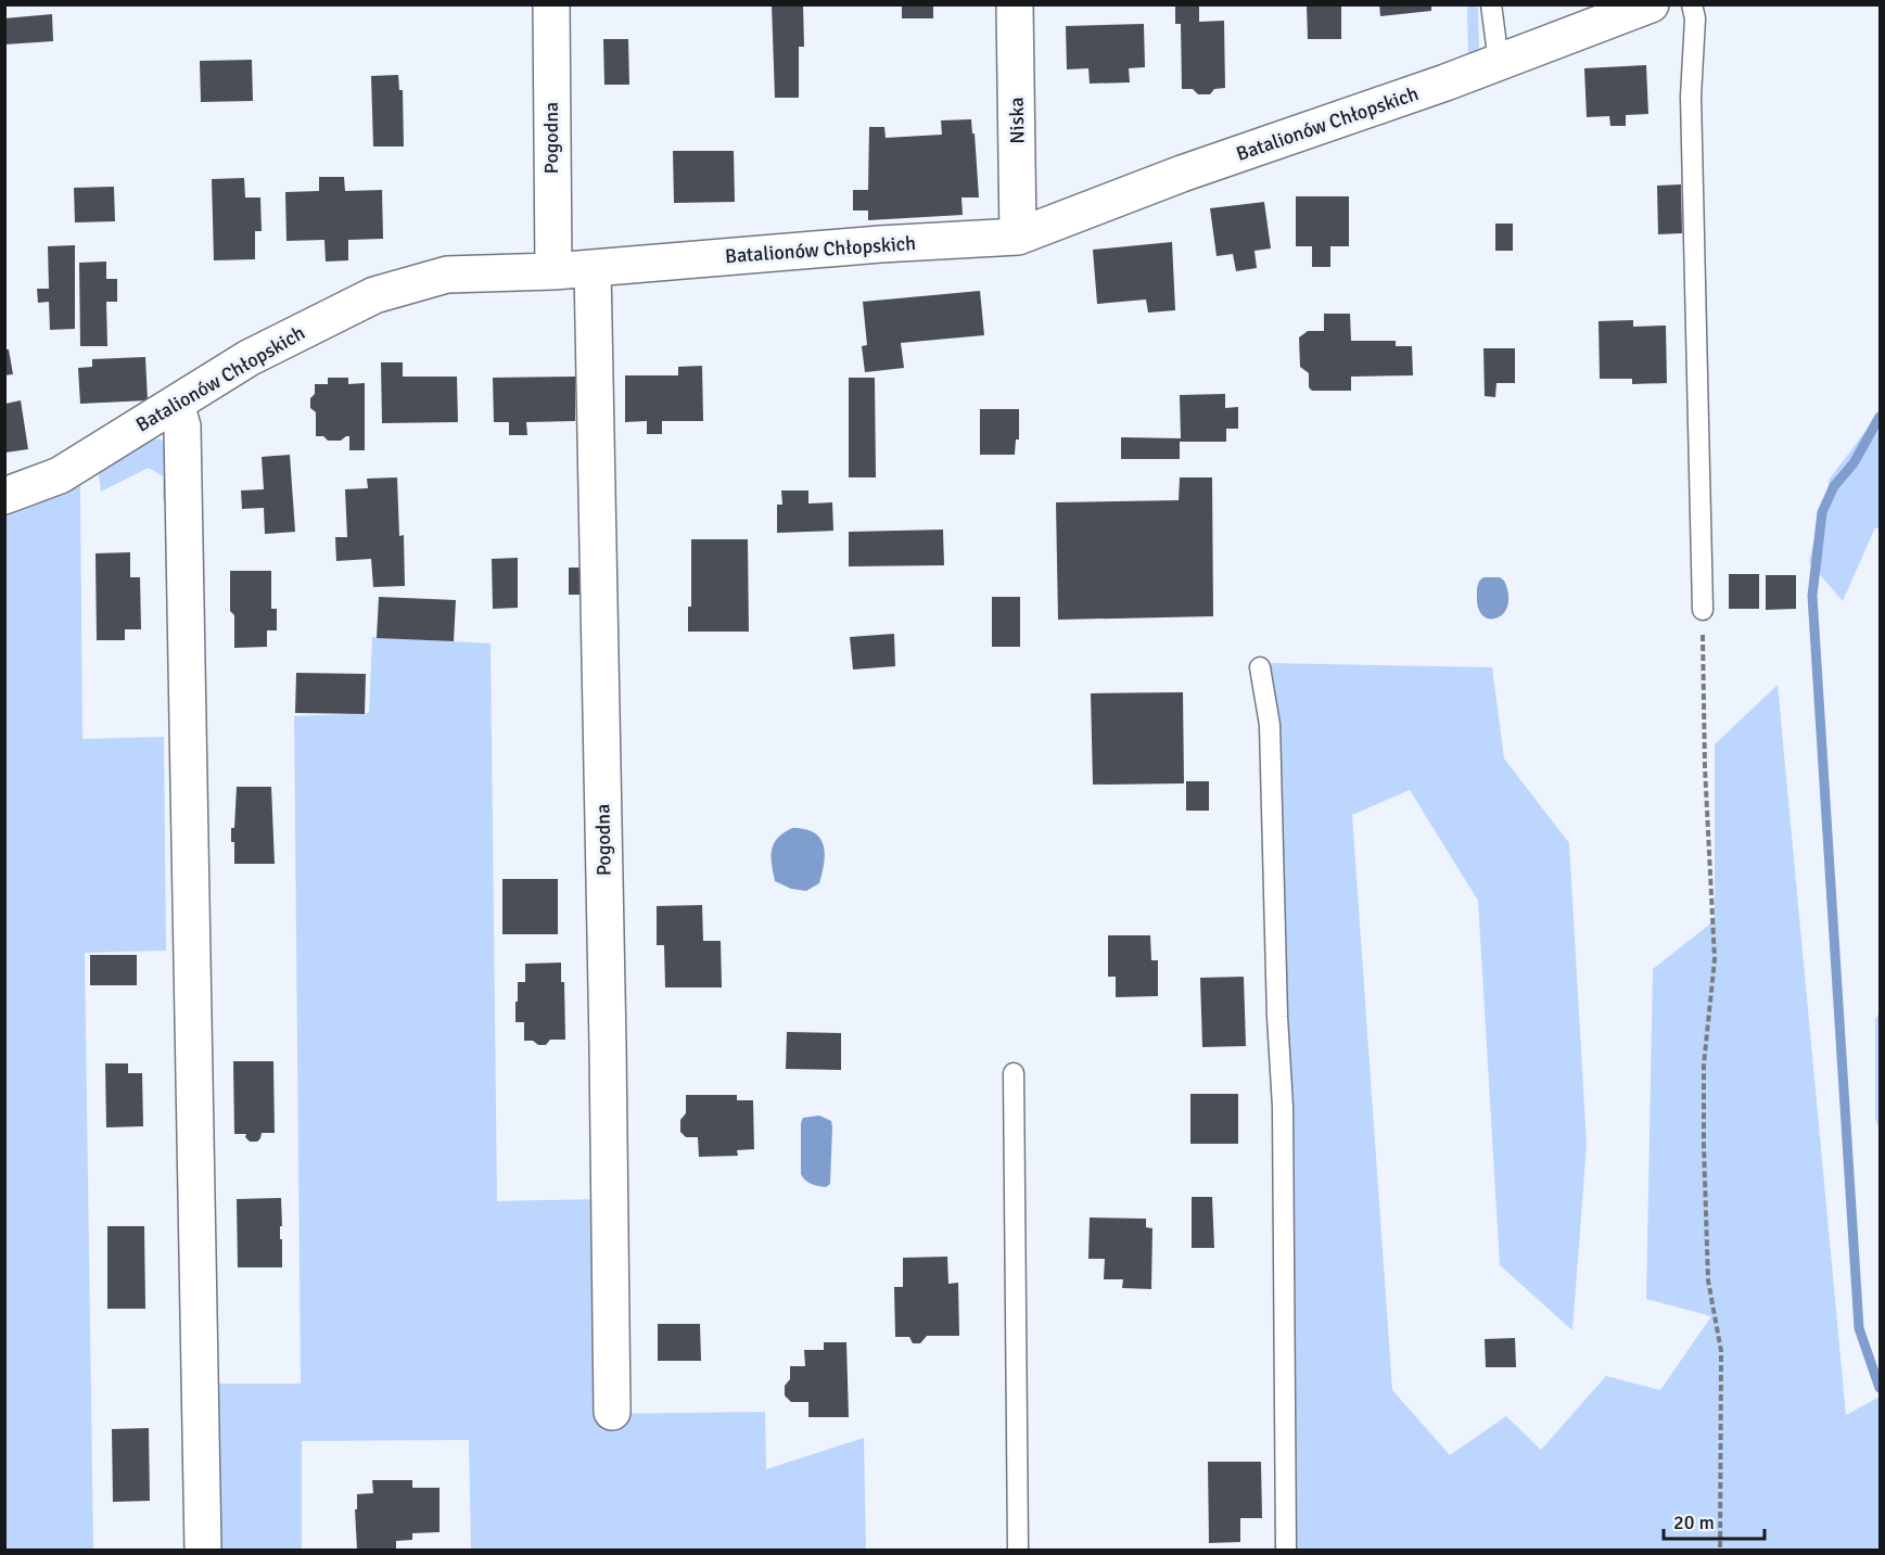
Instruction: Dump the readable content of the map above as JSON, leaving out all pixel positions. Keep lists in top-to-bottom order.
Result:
{
  "streets": {
    "street": ["Niska", "Batalionów Chłopskich", "Pogodna"]
  },
  "crossings": [
    ["Niska", "Batalionów Chłopskich"],
    ["Batalionów Chłopskich", "Pogodna"]
  ],
  "scale_bar": "20 m"
}
